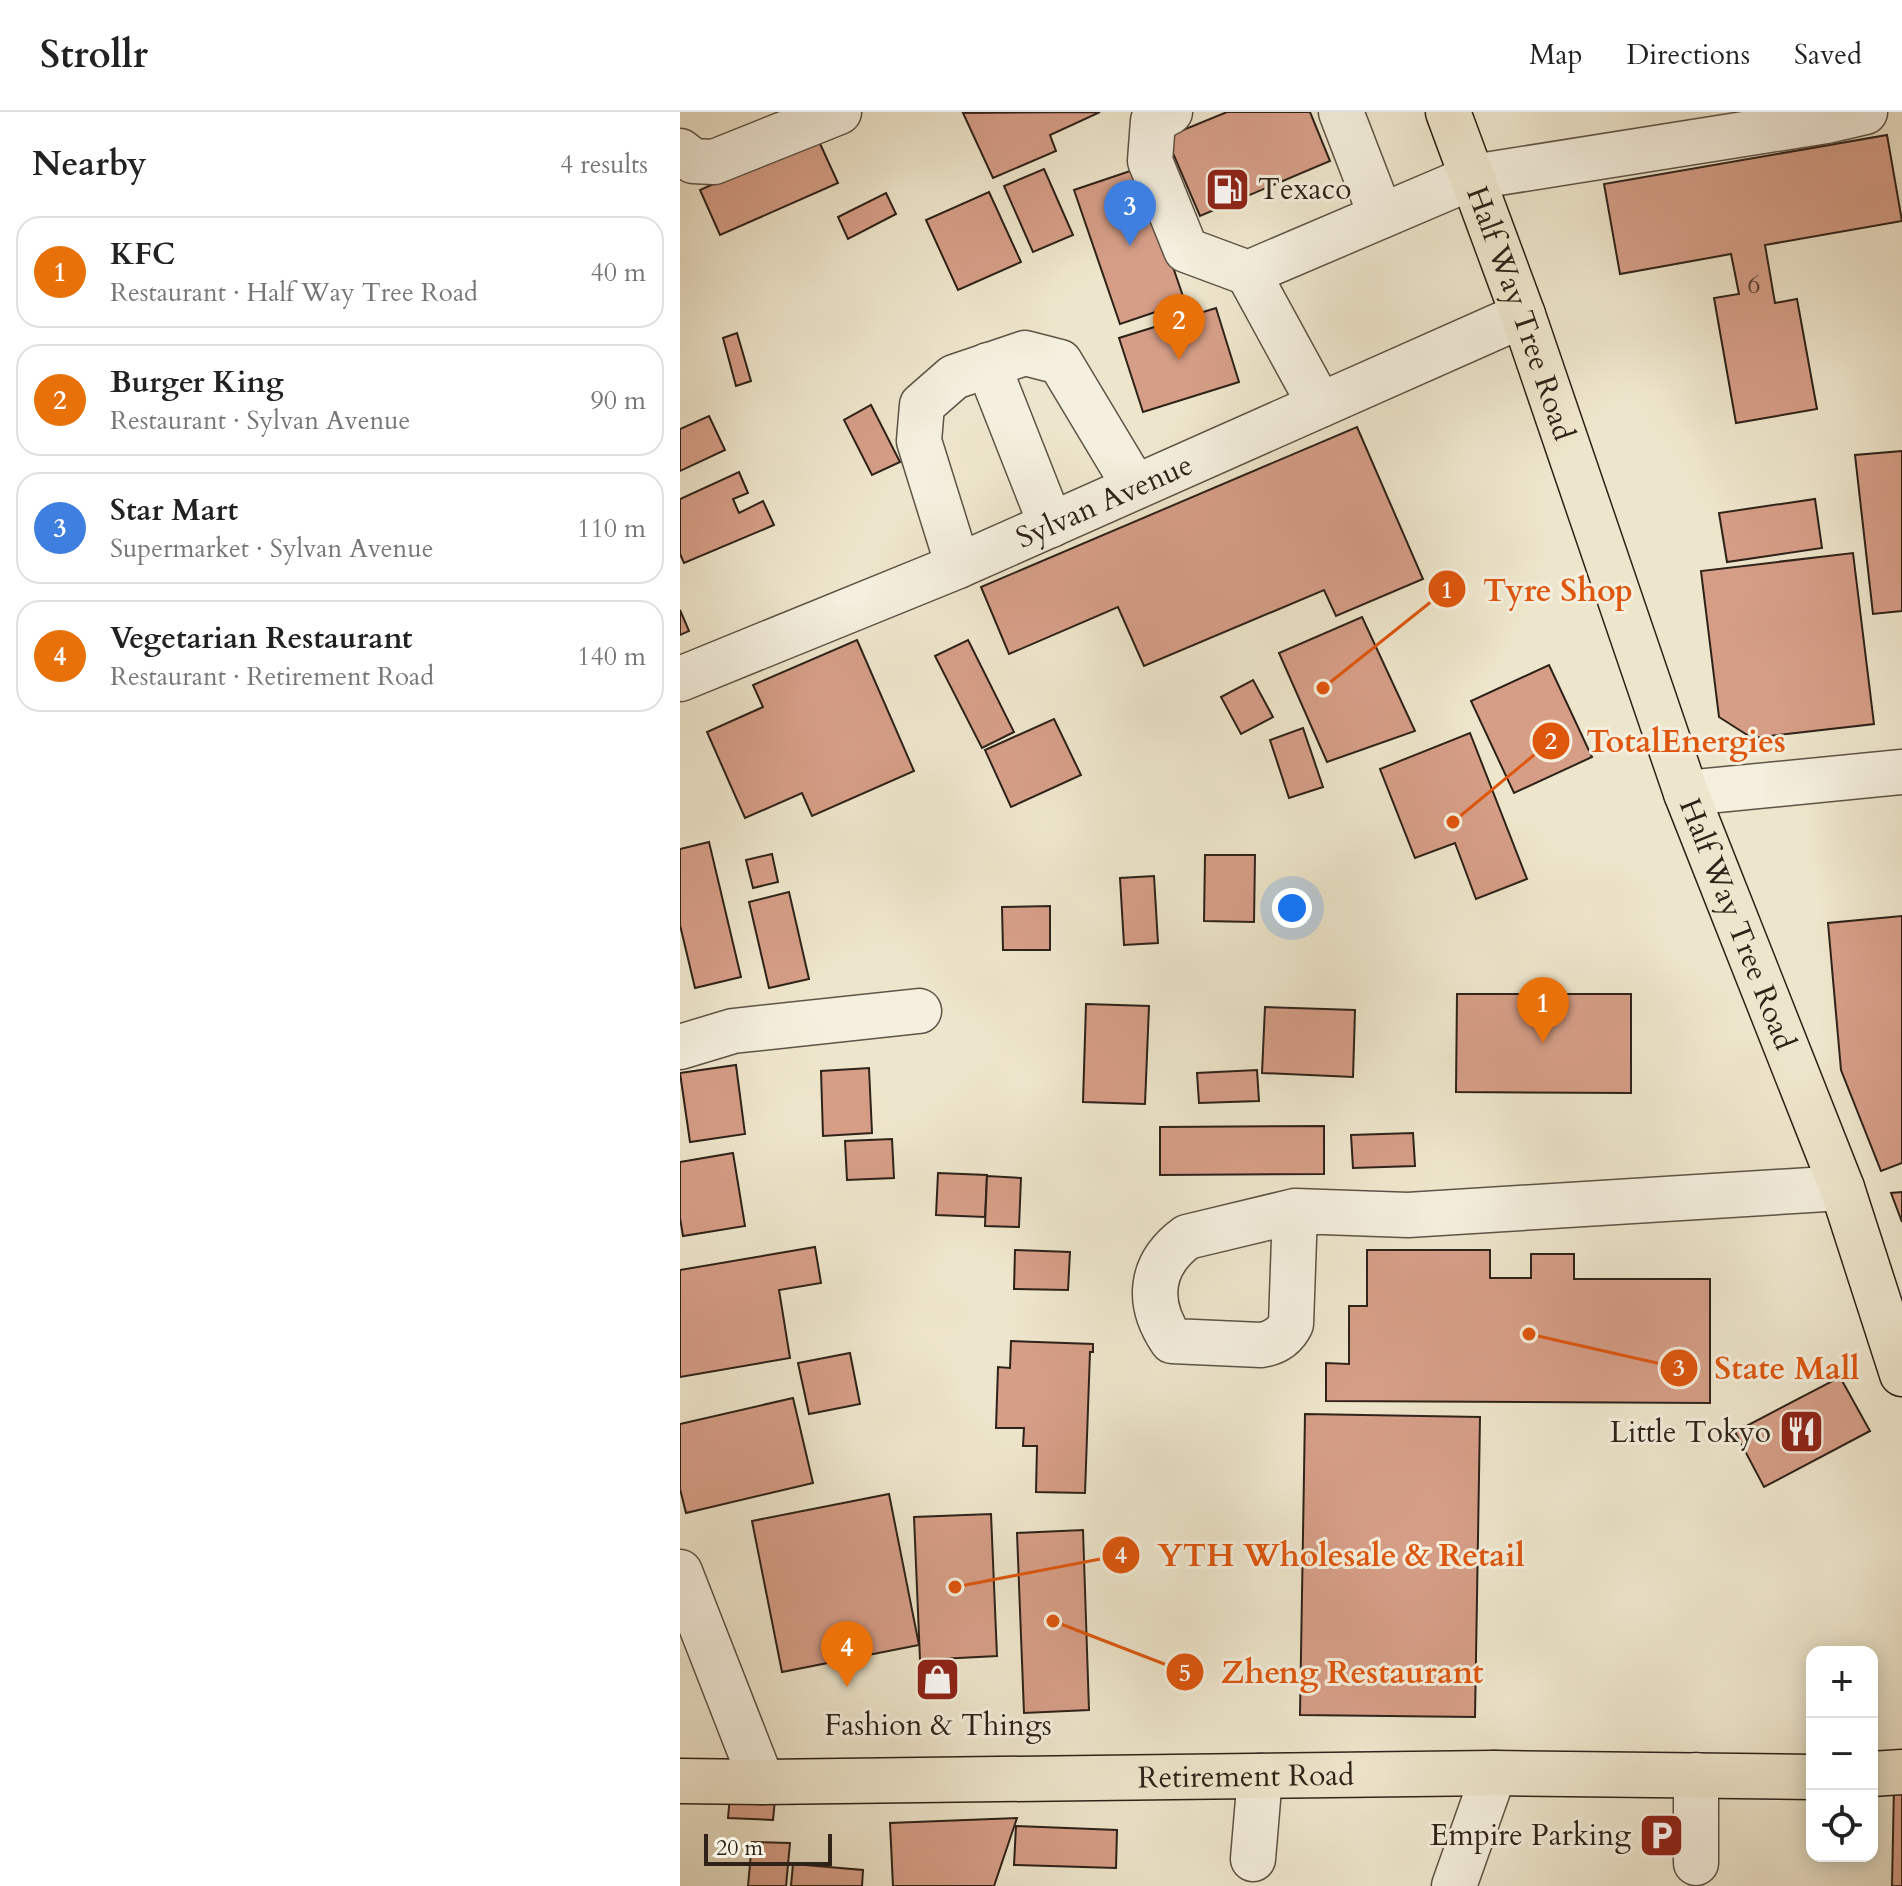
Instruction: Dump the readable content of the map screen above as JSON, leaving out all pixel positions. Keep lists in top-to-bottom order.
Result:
{
  "streets": {
    "main road": ["Half Way Tree Road", "Retirement Road"],
    "street": ["Sylvan Avenue"]
  },
  "crossings": [
    ["Half Way Tree Road", "Sylvan Avenue"]
  ],
  "places": {
    "fuel station": ["Texaco"],
    "other": [
      "Tyre Shop",
      "TotalEnergies",
      "State Mall",
      "YTH Wholesale & Retail",
      "Zheng Restaurant"
    ],
    "restaurant": ["Little Tokyo"],
    "shop": ["Fashion & Things"],
    "parking": ["Empire Parking"]
  },
  "house_numbers": ["6"],
  "scale_bar": "20 m",
  "page": {
    "header": "Strollr",
    "nav": ["Map", "Directions", "Saved"],
    "heading": ["Nearby", "4 results"],
    "pins": [
      "3",
      "2",
      "1",
      "4"
    ],
    "list": [
      {
        "mark": "1",
        "name": "KFC",
        "note": "Restaurant · Half Way Tree Road",
        "value": "40 m"
      },
      {
        "mark": "2",
        "name": "Burger King",
        "note": "Restaurant · Sylvan Avenue",
        "value": "90 m"
      },
      {
        "mark": "3",
        "name": "Star Mart",
        "note": "Supermarket · Sylvan Avenue",
        "value": "110 m"
      },
      {
        "mark": "4",
        "name": "Vegetarian Restaurant",
        "note": "Restaurant · Retirement Road",
        "value": "140 m"
      }
    ],
    "map_buttons": ["+", "−"],
    "scale": "20 m"
  }
}
